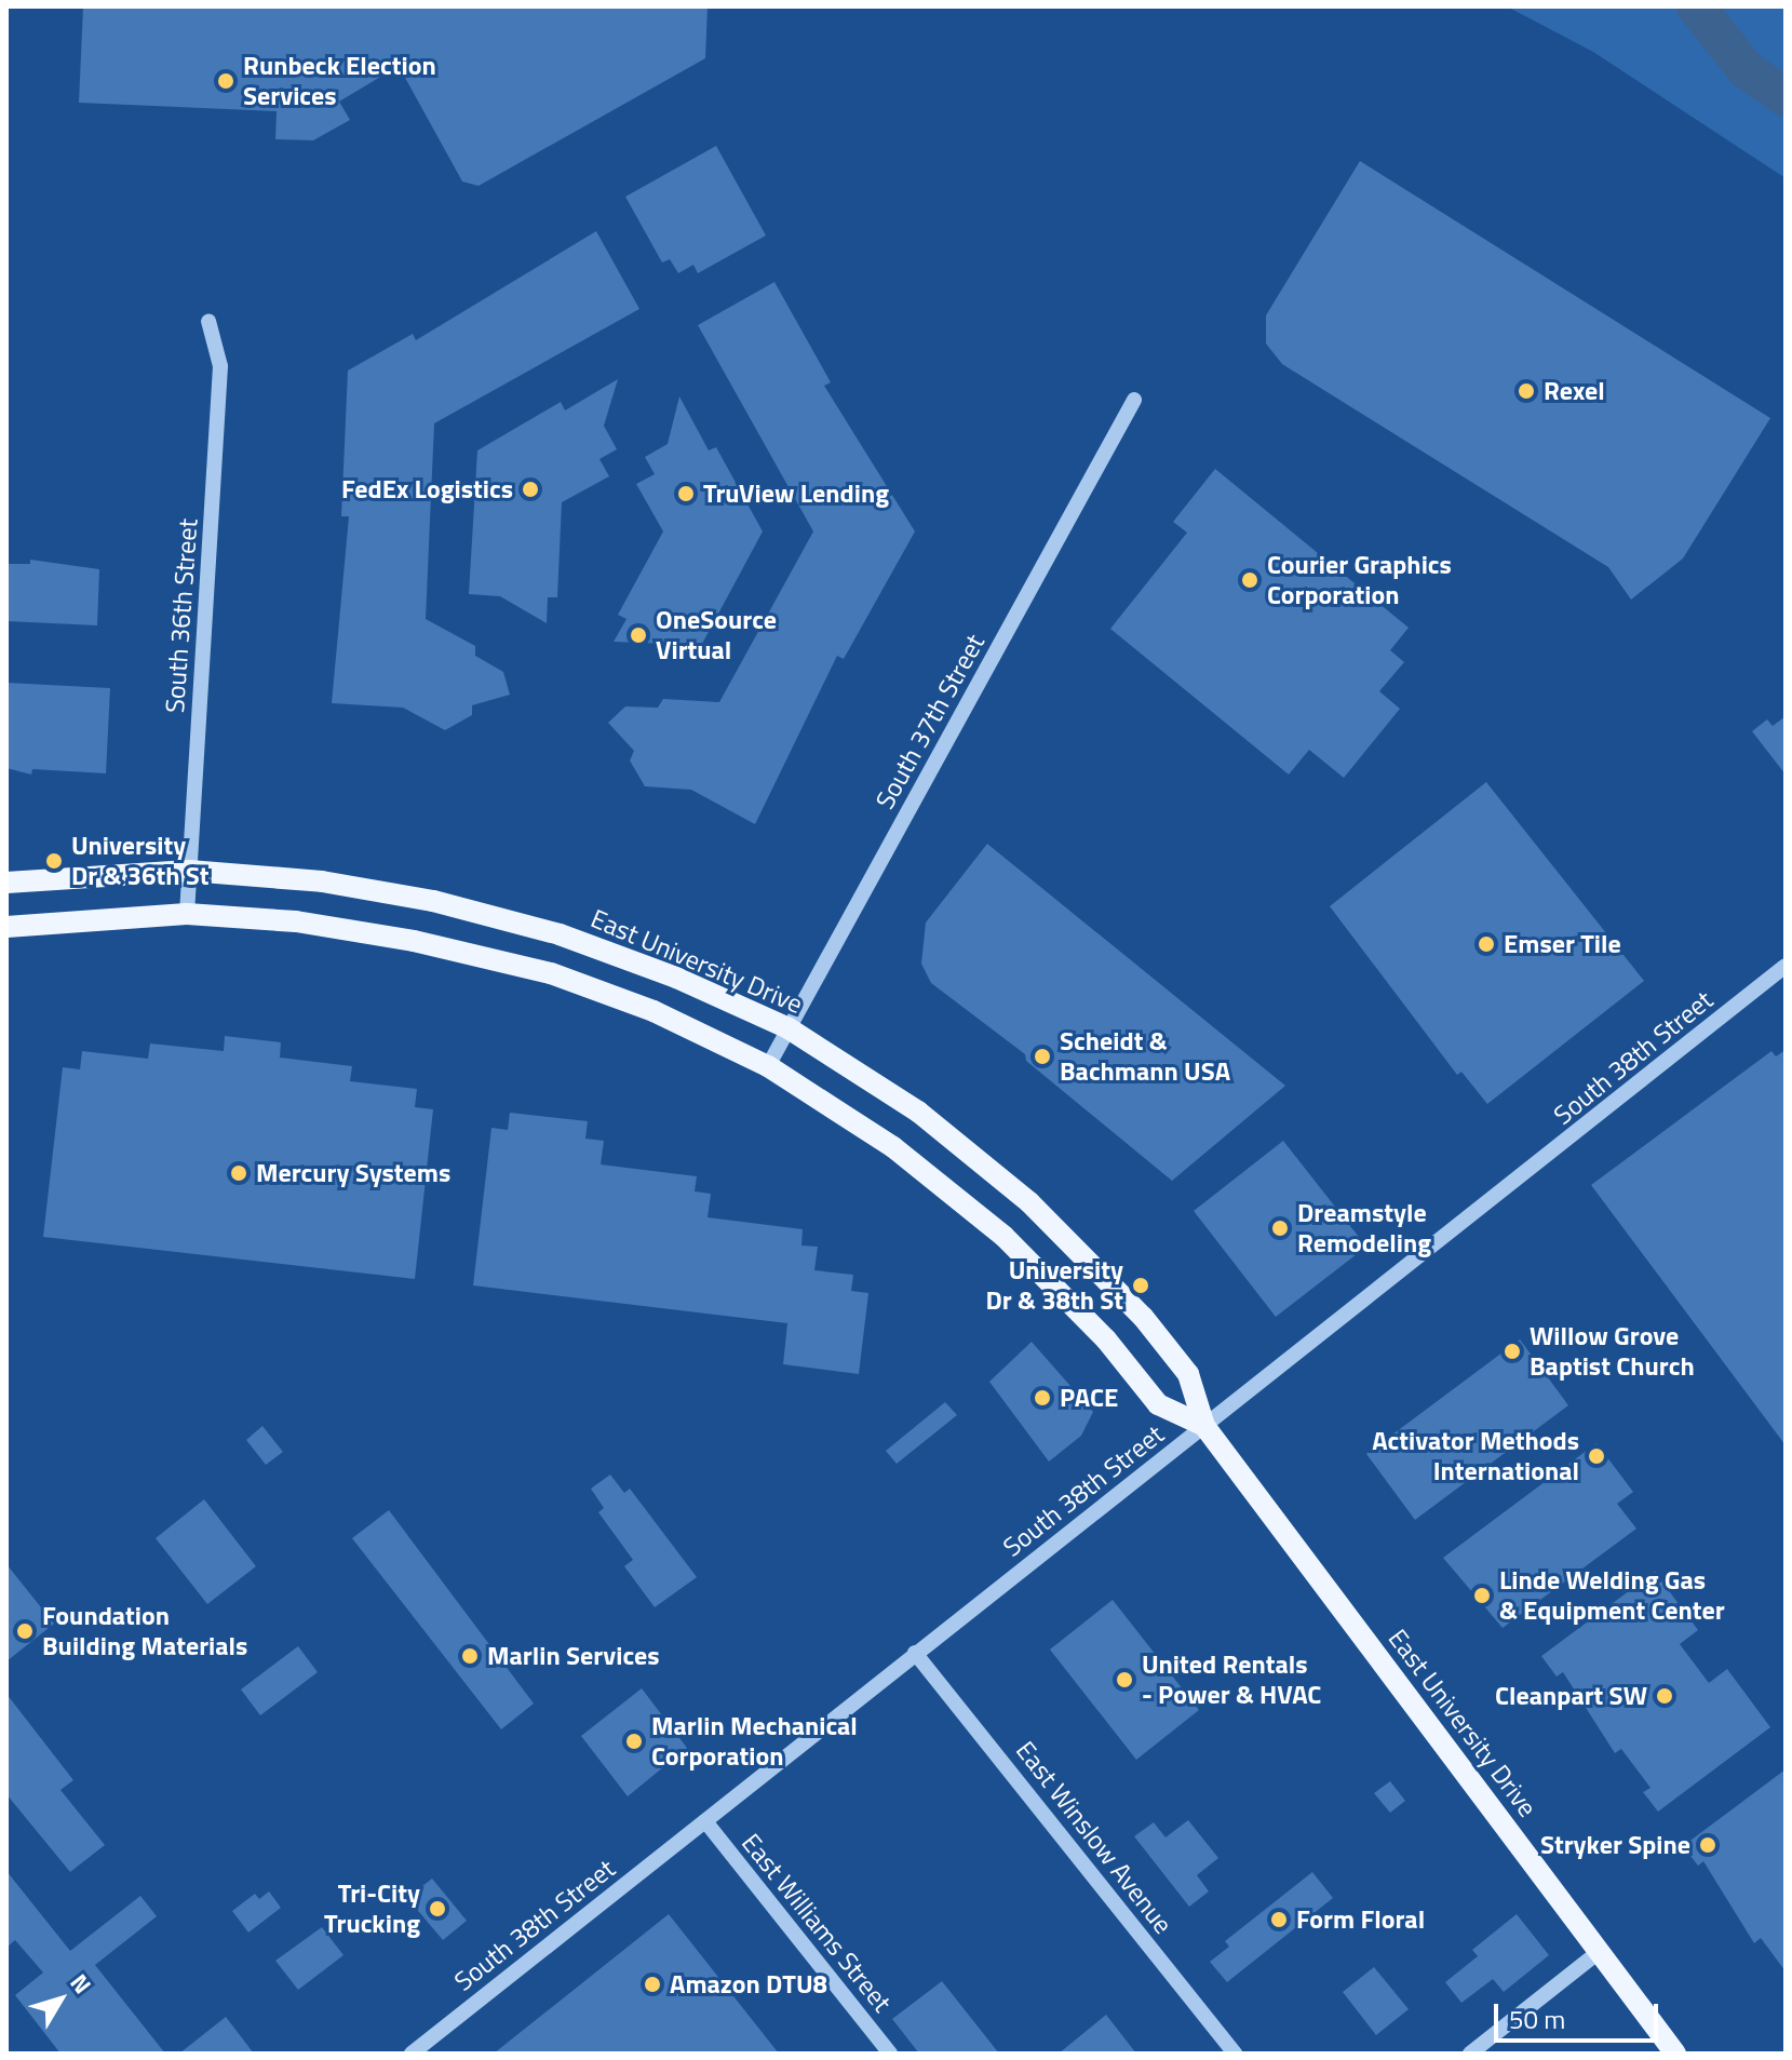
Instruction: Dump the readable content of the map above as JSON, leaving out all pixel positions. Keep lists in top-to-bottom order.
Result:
{
  "streets": {
    "main road": ["East University Drive"],
    "street": [
      "South 36th Street",
      "South 37th Street",
      "South 38th Street",
      "East Winslow Avenue",
      "East Williams Street"
    ]
  },
  "crossings": [
    ["South 36th Street", "East University Drive"],
    ["South 37th Street", "East University Drive"],
    ["East University Drive", "South 38th Street"],
    ["South 38th Street", "East Winslow Avenue"],
    ["South 38th Street", "East Williams Street"]
  ],
  "places": [
    "Runbeck Election Services",
    "Rexel",
    "FedEx Logistics",
    "TruView Lending",
    "Courier Graphics Corporation",
    "OneSource Virtual",
    "University Dr & 36th St",
    "Emser Tile",
    "Scheidt & Bachmann USA",
    "Mercury Systems",
    "Dreamstyle Remodeling",
    "University Dr & 38th St",
    "Willow Grove Baptist Church",
    "PACE",
    "Activator Methods International",
    "Linde Welding Gas & Equipment Center",
    "Foundation Building Materials",
    "Marlin Services",
    "United Rentals - Power & HVAC",
    "Cleanpart SW",
    "Marlin Mechanical Corporation",
    "Stryker Spine",
    "Tri-City Trucking",
    "Form Floral",
    "Amazon DTU8"
  ],
  "scale_bar": "50 m",
  "north": "top right"
}
